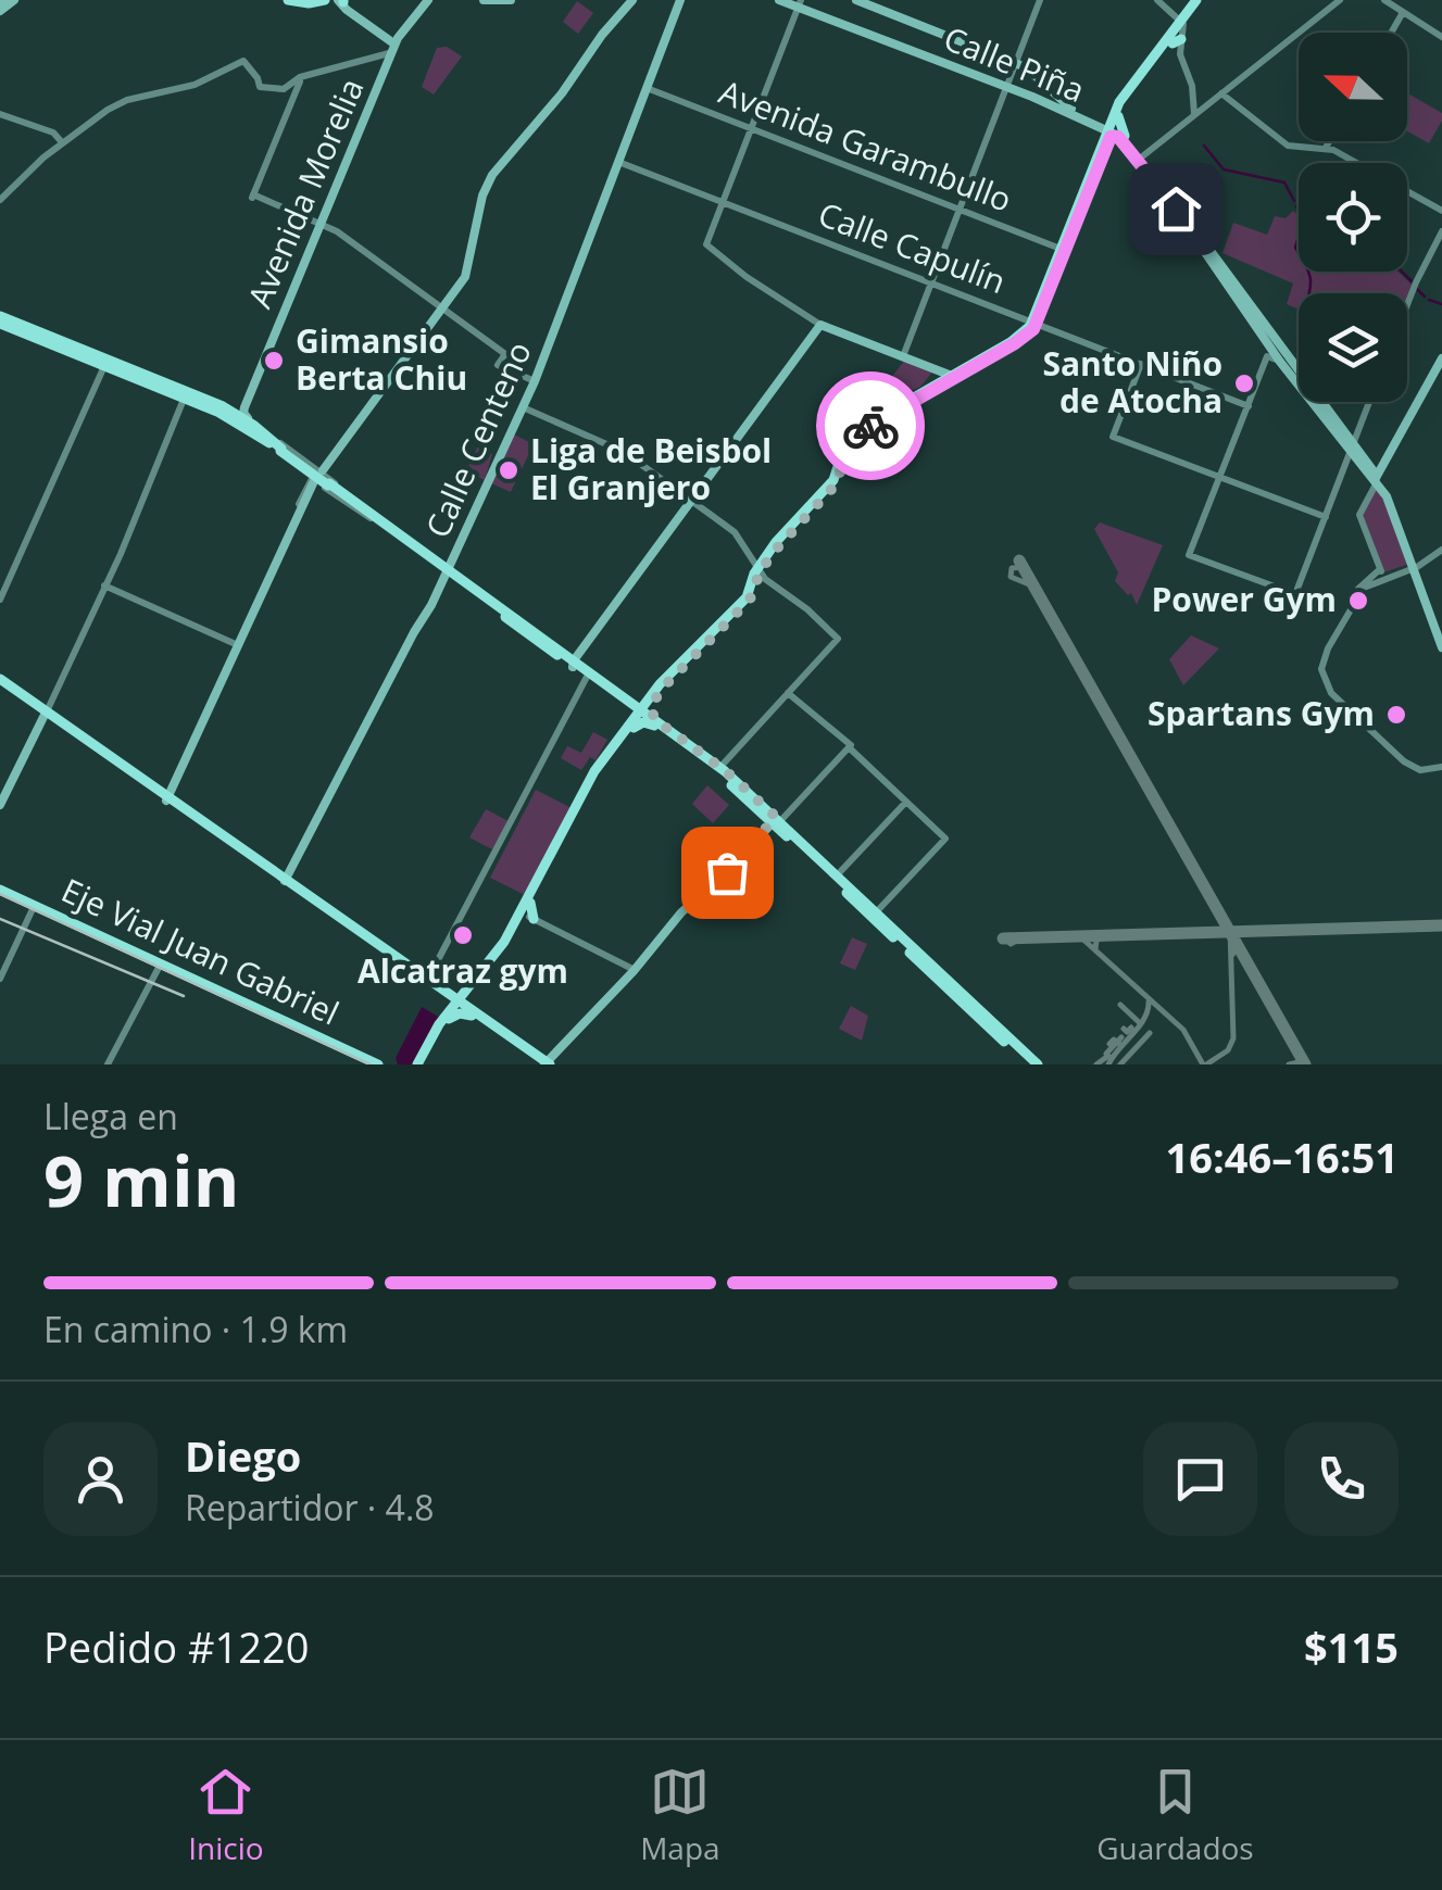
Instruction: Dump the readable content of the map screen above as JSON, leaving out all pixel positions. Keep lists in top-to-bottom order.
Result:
{
  "streets": {
    "main road": [
      "Calle Piña",
      "Avenida Morelia",
      "Calle Centeno",
      "Eje Vial Juan Gabriel"
    ],
    "street": ["Avenida Garambullo", "Calle Capulín"]
  },
  "crossings": [
    ["Avenida Garambullo", "Calle Centeno"],
    ["Calle Capulín", "Calle Centeno"]
  ],
  "places": [
    "Gimansio Berta Chiu",
    "Santo Niño de Atocha",
    "Liga de Beisbol El Granjero",
    "Power Gym",
    "Spartans Gym",
    "Alcatraz gym"
  ],
  "north": "left",
  "page": {
    "heading": ["9 min", "Llega en", "16:46–16:51"],
    "panel": [
      "Diego",
      "Repartidor · 4.8",
      "Pedido #1220",
      "$115"
    ],
    "bar": "En camino · 1.9 km",
    "tabs": ["Inicio", "Mapa", "Guardados"]
  }
}
